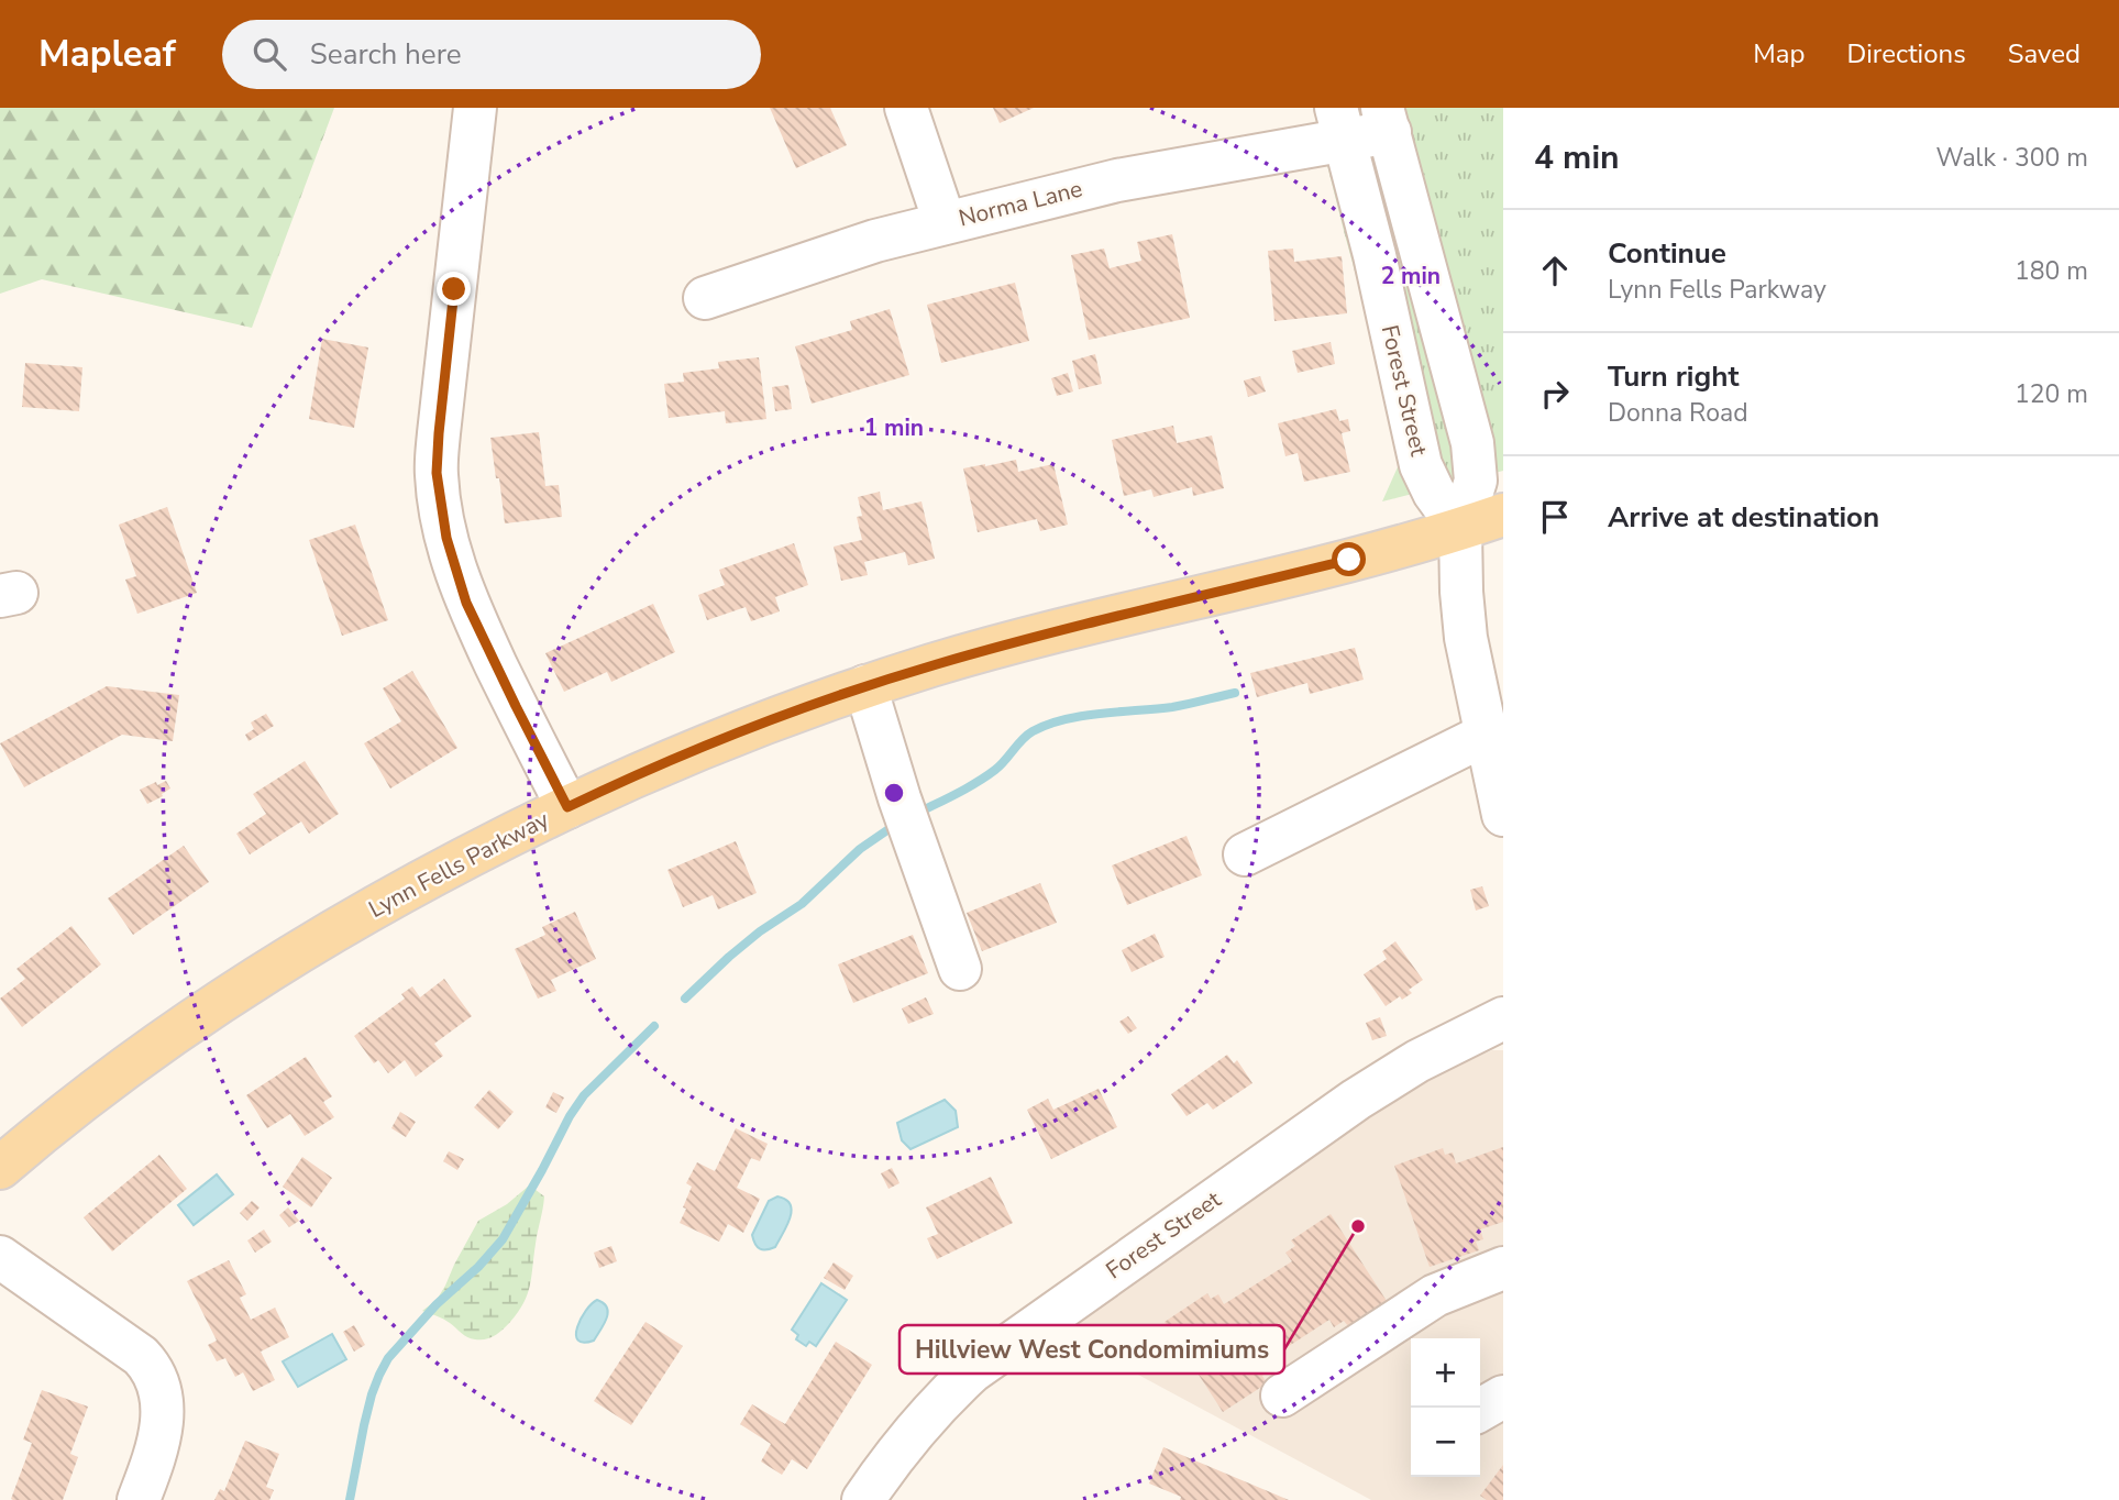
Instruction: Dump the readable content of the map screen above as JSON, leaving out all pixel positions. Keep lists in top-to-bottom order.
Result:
{
  "streets": {
    "main road": ["Lynn Fells Parkway"],
    "street": ["Norma Lane", "Forest Street"]
  },
  "crossings": [
    ["Norma Lane", "Forest Street"],
    ["Forest Street", "Lynn Fells Parkway"]
  ],
  "places": ["Hillview West Condomimiums"],
  "page": {
    "header": "Mapleaf",
    "search": "Search here",
    "nav": ["Map", "Directions", "Saved"],
    "heading": ["4 min", "Walk · 300 m"],
    "list": [
      ["Continue", "Lynn Fells Parkway", "180 m"],
      ["Turn right", "Donna Road", "120 m"],
      "Arrive at destination"
    ],
    "map_buttons": ["+", "−"]
  },
  "rings": ["2 min", "1 min"]
}
